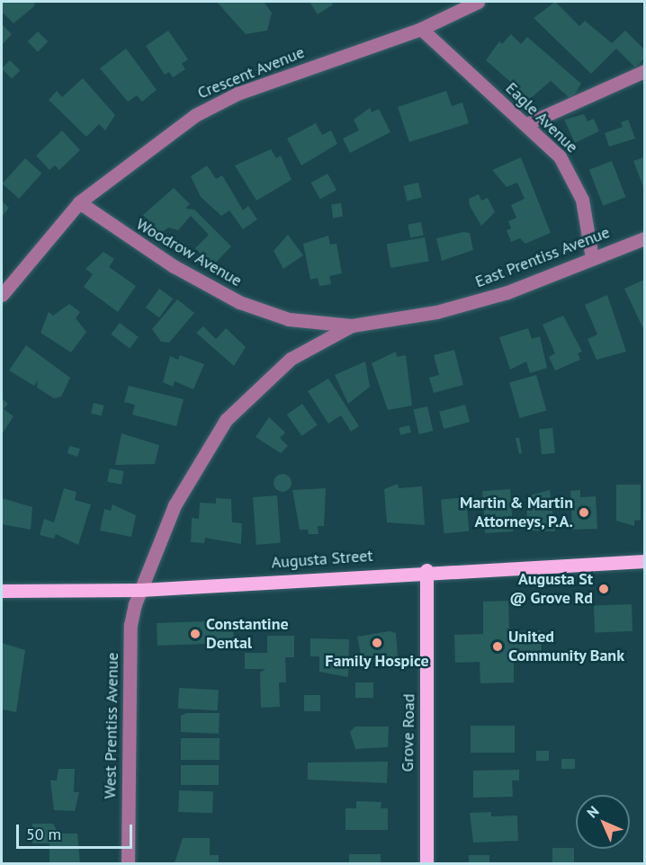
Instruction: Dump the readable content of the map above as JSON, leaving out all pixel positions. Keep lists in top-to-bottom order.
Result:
{
  "streets": {
    "main road": ["Augusta Street", "Grove Road"],
    "street": [
      "Crescent Avenue",
      "Eagle Avenue",
      "Woodrow Avenue",
      "East Prentiss Avenue",
      "West Prentiss Avenue"
    ]
  },
  "crossings": [
    ["Crescent Avenue", "Eagle Avenue"],
    ["Crescent Avenue", "Woodrow Avenue"],
    ["Eagle Avenue", "East Prentiss Avenue"],
    ["Woodrow Avenue", "East Prentiss Avenue"],
    ["East Prentiss Avenue", "Augusta Street"],
    ["East Prentiss Avenue", "West Prentiss Avenue"],
    ["Augusta Street", "West Prentiss Avenue"],
    ["Augusta Street", "Grove Road"]
  ],
  "places": [
    "Martin & Martin Attorneys, P.A.",
    "Augusta St @ Grove Rd",
    "Constantine Dental",
    "Family Hospice",
    "United Community Bank"
  ],
  "scale_bar": "50 m",
  "north": "top left"
}
